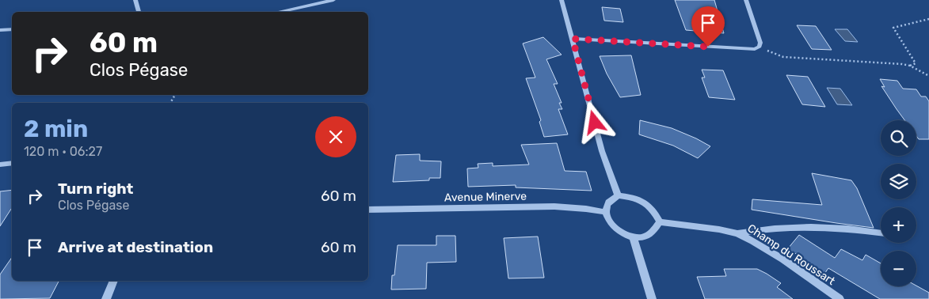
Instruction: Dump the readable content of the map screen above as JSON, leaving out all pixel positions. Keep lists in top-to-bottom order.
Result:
{
  "streets": {
    "street": ["Avenue Minerve", "Champ du Roussart"]
  },
  "crossings": [
    ["Avenue Minerve", "Champ du Roussart"]
  ],
  "page": {
    "turn": ["60 m", "Clos Pégase"],
    "heading": ["2 min", "120 m · 06:27"],
    "map_buttons": ["+", "−"],
    "list": [
      {
        "name": "Turn right",
        "note": "Clos Pégase",
        "value": "60 m"
      },
      {
        "name": "Arrive at destination",
        "value": "60 m"
      }
    ]
  }
}
